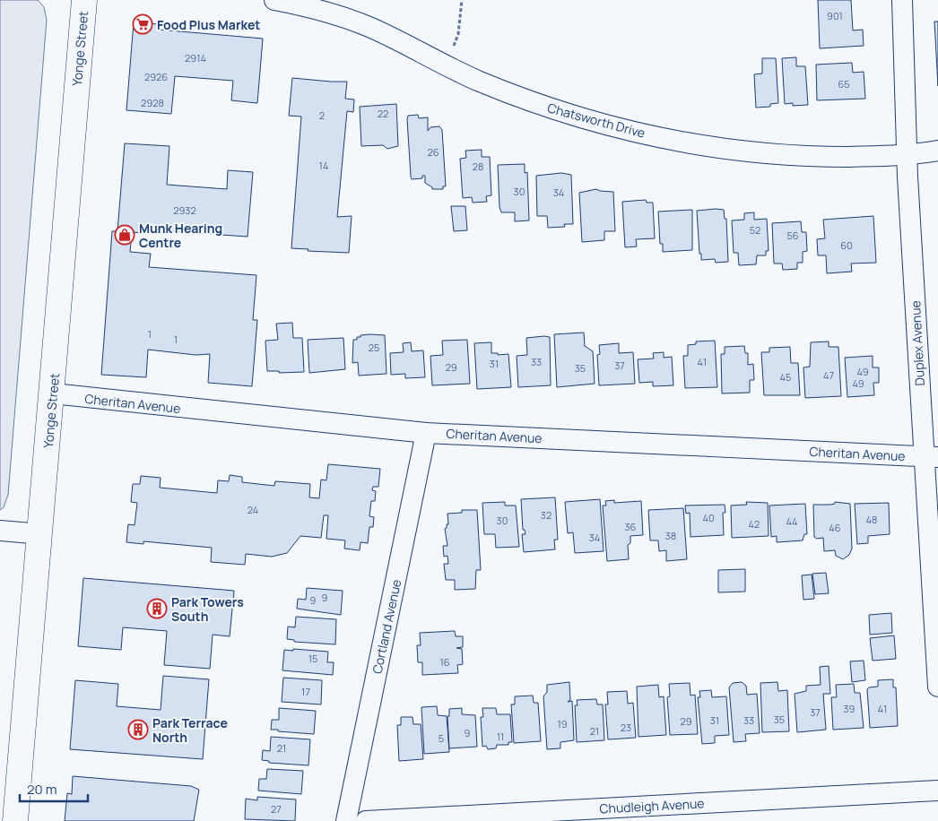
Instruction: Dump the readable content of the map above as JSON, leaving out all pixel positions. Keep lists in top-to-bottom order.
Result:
{
  "streets": {
    "main road": ["Yonge Street"],
    "street": [
      "Chatsworth Drive",
      "Duplex Avenue",
      "Cheritan Avenue",
      "Cortland Avenue",
      "Chudleigh Avenue"
    ]
  },
  "crossings": [
    ["Yonge Street", "Cheritan Avenue"],
    ["Chatsworth Drive", "Duplex Avenue"],
    ["Duplex Avenue", "Cheritan Avenue"],
    ["Cheritan Avenue", "Cortland Avenue"]
  ],
  "places": {
    "supermarket": ["Food Plus Market"],
    "shop": ["Munk Hearing Centre"],
    "building": ["Park Towers South", "Park Terrace North"]
  },
  "house_numbers": [
    "901",
    "2914",
    "2926",
    "65",
    "2928",
    "22",
    "2",
    "26",
    "14",
    "28",
    "30",
    "34",
    "2932",
    "52",
    "56",
    "60",
    "1",
    "1",
    "25",
    "33",
    "41",
    "31",
    "37",
    "29",
    "35",
    "49",
    "47",
    "45",
    "49",
    "24",
    "32",
    "40",
    "48",
    "30",
    "44",
    "42",
    "36",
    "46",
    "38",
    "34",
    "9",
    "9",
    "15",
    "16",
    "17",
    "39",
    "41",
    "37",
    "35",
    "31",
    "33",
    "29",
    "19",
    "23",
    "21",
    "9",
    "11",
    "5",
    "21",
    "27"
  ],
  "scale_bar": "20 m"
}
